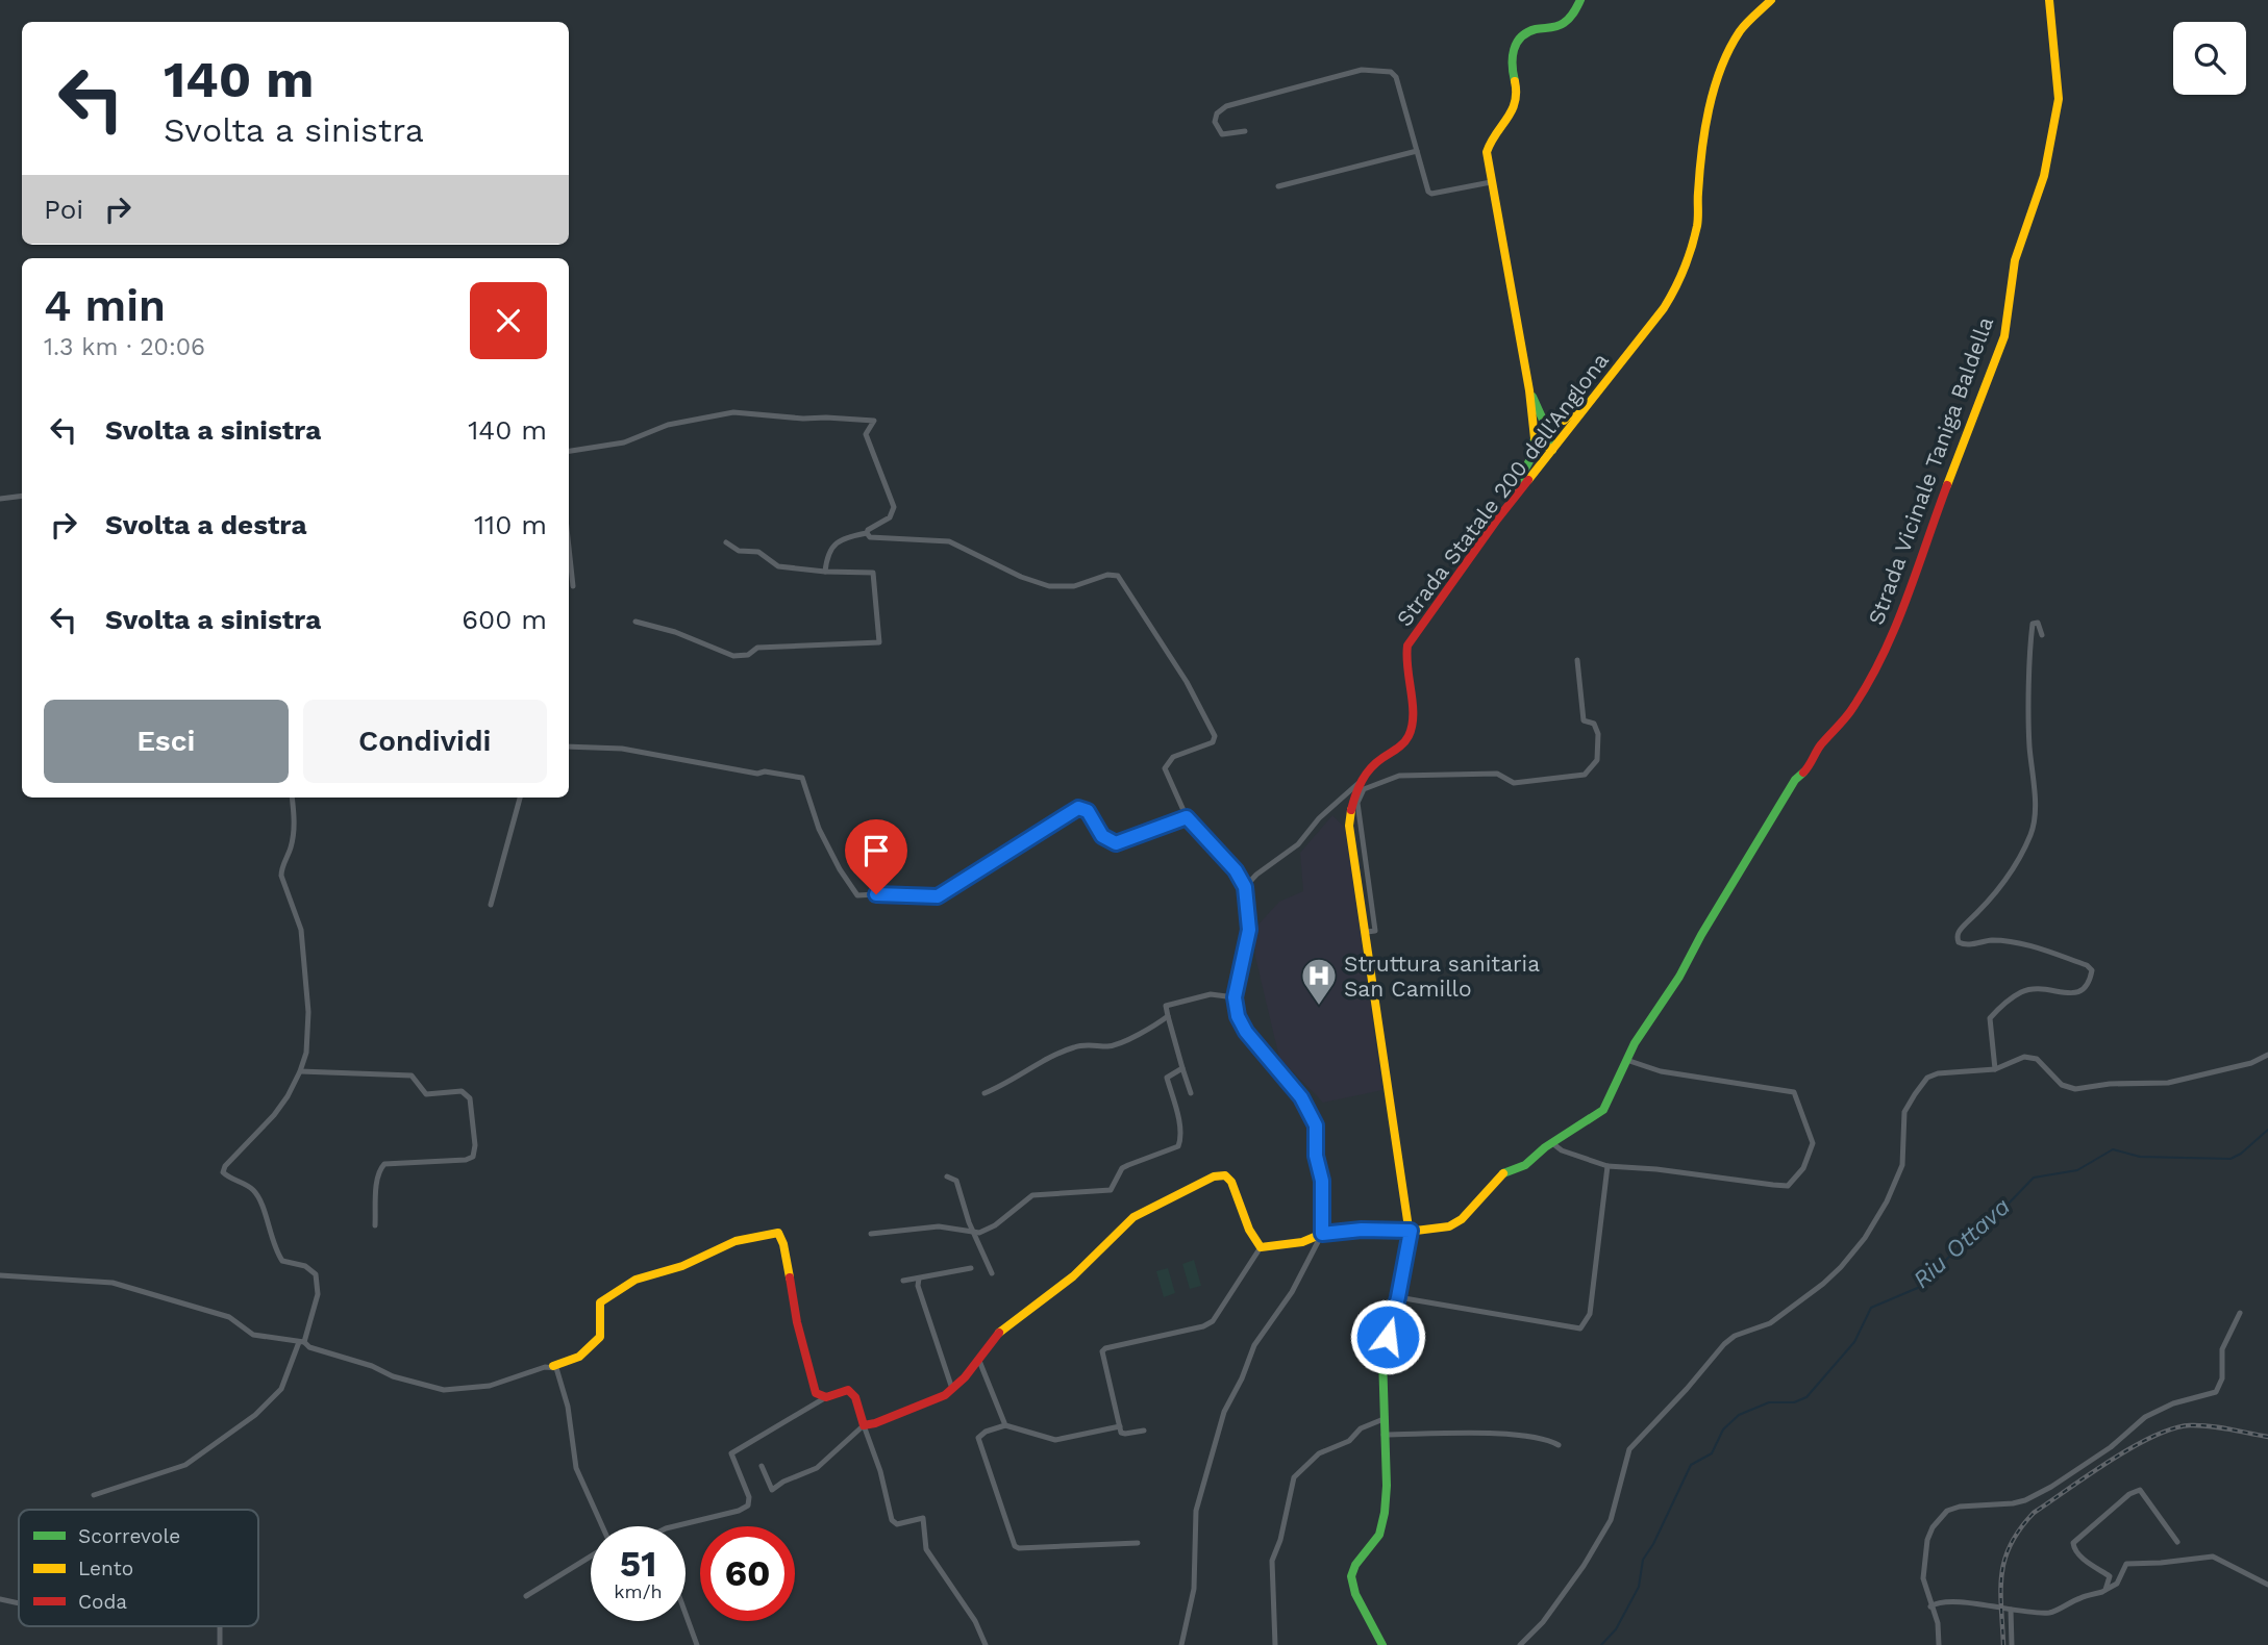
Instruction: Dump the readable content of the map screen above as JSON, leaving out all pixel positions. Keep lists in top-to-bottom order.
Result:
{
  "streets": {
    "street": ["Strada Vicinale Taniga Baldella", "Strada Statale 200 dell'Anglona"]
  },
  "crossings": [
    ["Strada Vicinale Taniga Baldella", "Strada Statale 200 dell'Anglona"]
  ],
  "water": ["Riu Ottava"],
  "places": {
    "hospital": ["Struttura sanitaria San Camillo"]
  },
  "legend": ["Scorrevole", "Lento", "Coda"],
  "page": {
    "turn": ["140 m", "Svolta a sinistra"],
    "then": "Poi",
    "heading": ["4 min", "1.3 km · 20:06"],
    "list": [
      {
        "name": "Svolta a sinistra",
        "value": "140 m"
      },
      {
        "name": "Svolta a destra",
        "value": "110 m"
      },
      {
        "name": "Svolta a sinistra",
        "value": "600 m"
      }
    ],
    "buttons": ["Esci", "Condividi"],
    "speed": "51 km/h",
    "limit": "60"
  }
}
